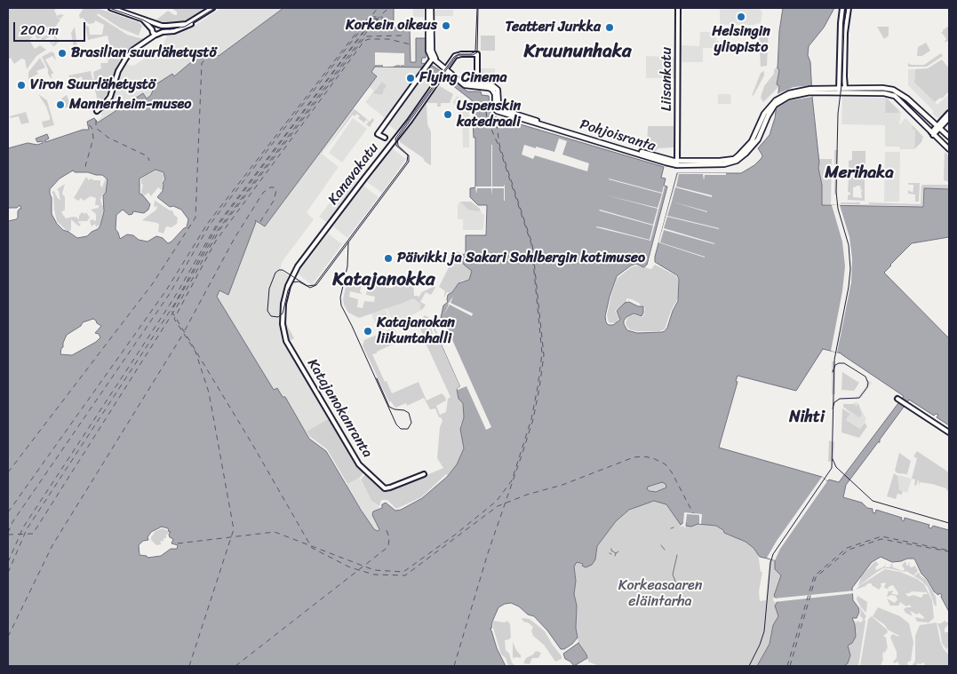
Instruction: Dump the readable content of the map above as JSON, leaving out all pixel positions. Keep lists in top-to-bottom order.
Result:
{
  "streets": {
    "main road": [
      "Liisankatu",
      "Pohjoisranta",
      "Kanavakatu",
      "Katajanokanranta"
    ]
  },
  "crossings": [
    ["Liisankatu", "Pohjoisranta"],
    ["Kanavakatu", "Katajanokanranta"]
  ],
  "districts": [
    "Kruununhaka",
    "Merihaka",
    "Katajanokka",
    "Nihti"
  ],
  "parks": ["Korkeasaaren eläintarha"],
  "places": [
    "Helsingin yliopisto",
    "Korkein oikeus",
    "Teatteri Jurkka",
    "Brasilian suurlähetystö",
    "Flying Cinema",
    "Viron Suurlähetystö",
    "Mannerheim-museo",
    "Uspenskin katedraali",
    "Päivikki ja Sakari Sohlbergin kotimuseo",
    "Katajanokan liikuntahalli"
  ],
  "scale_bar": "200 m"
}
